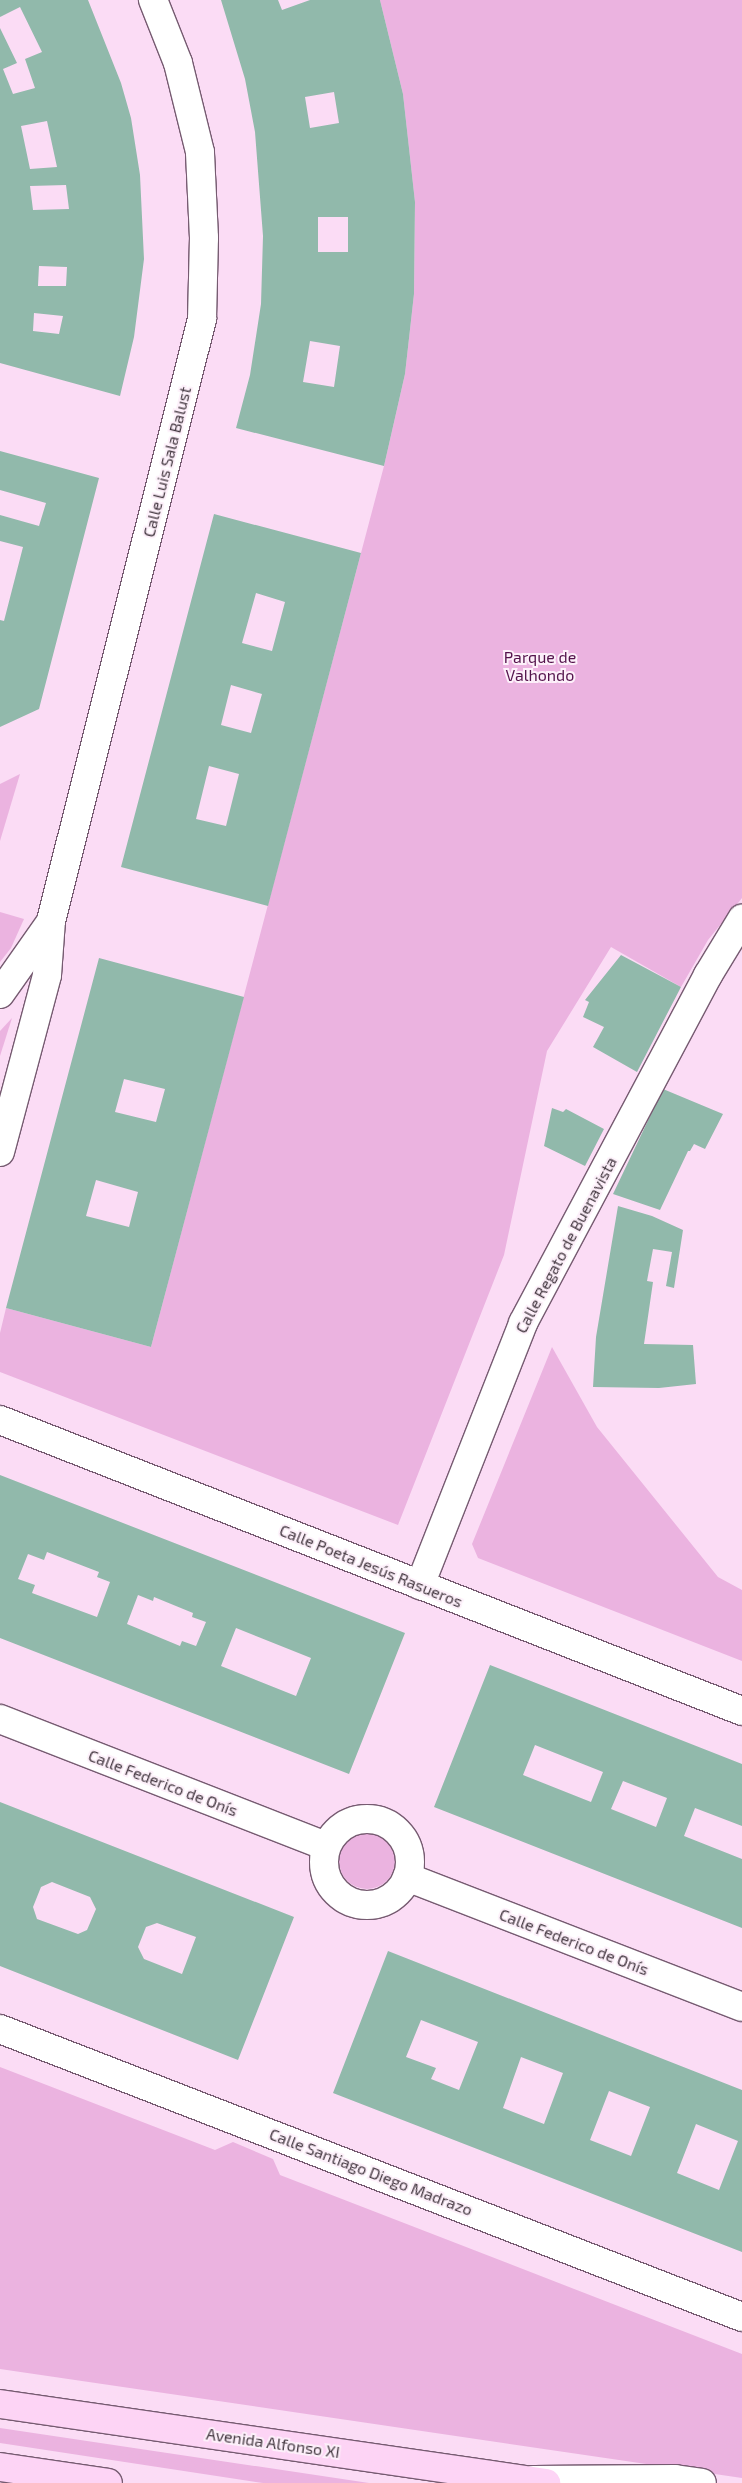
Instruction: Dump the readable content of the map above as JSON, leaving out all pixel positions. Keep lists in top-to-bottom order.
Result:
{
  "streets": {
    "main road": ["Avenida Alfonso XI"],
    "street": [
      "Calle Luis Sala Balust",
      "Calle Regato de Buenavista",
      "Calle Poeta Jesús Rasueros",
      "Calle Federico de Onís",
      "Calle Santiago Diego Madrazo"
    ]
  },
  "crossings": [
    ["Calle Regato de Buenavista", "Calle Poeta Jesús Rasueros"]
  ],
  "parks": ["Parque de Valhondo"]
}
